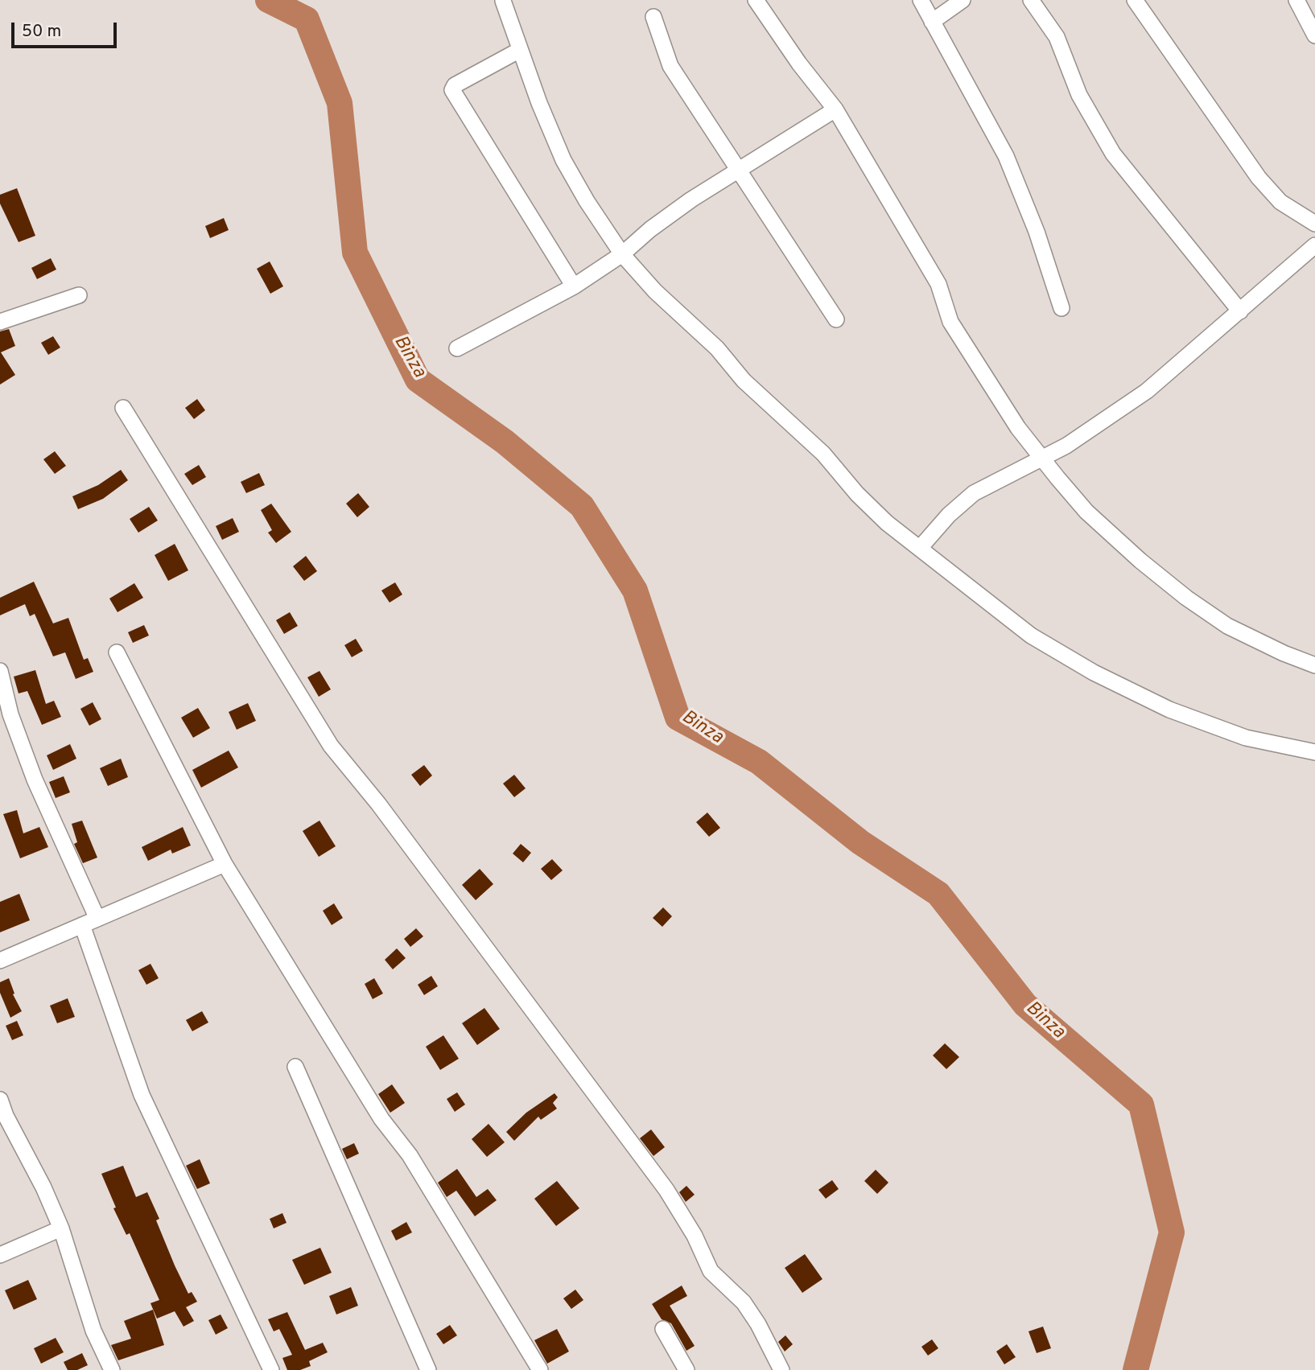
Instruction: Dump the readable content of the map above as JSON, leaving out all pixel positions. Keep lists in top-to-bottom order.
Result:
{
  "water": ["Binza"],
  "scale_bar": "50 m"
}
